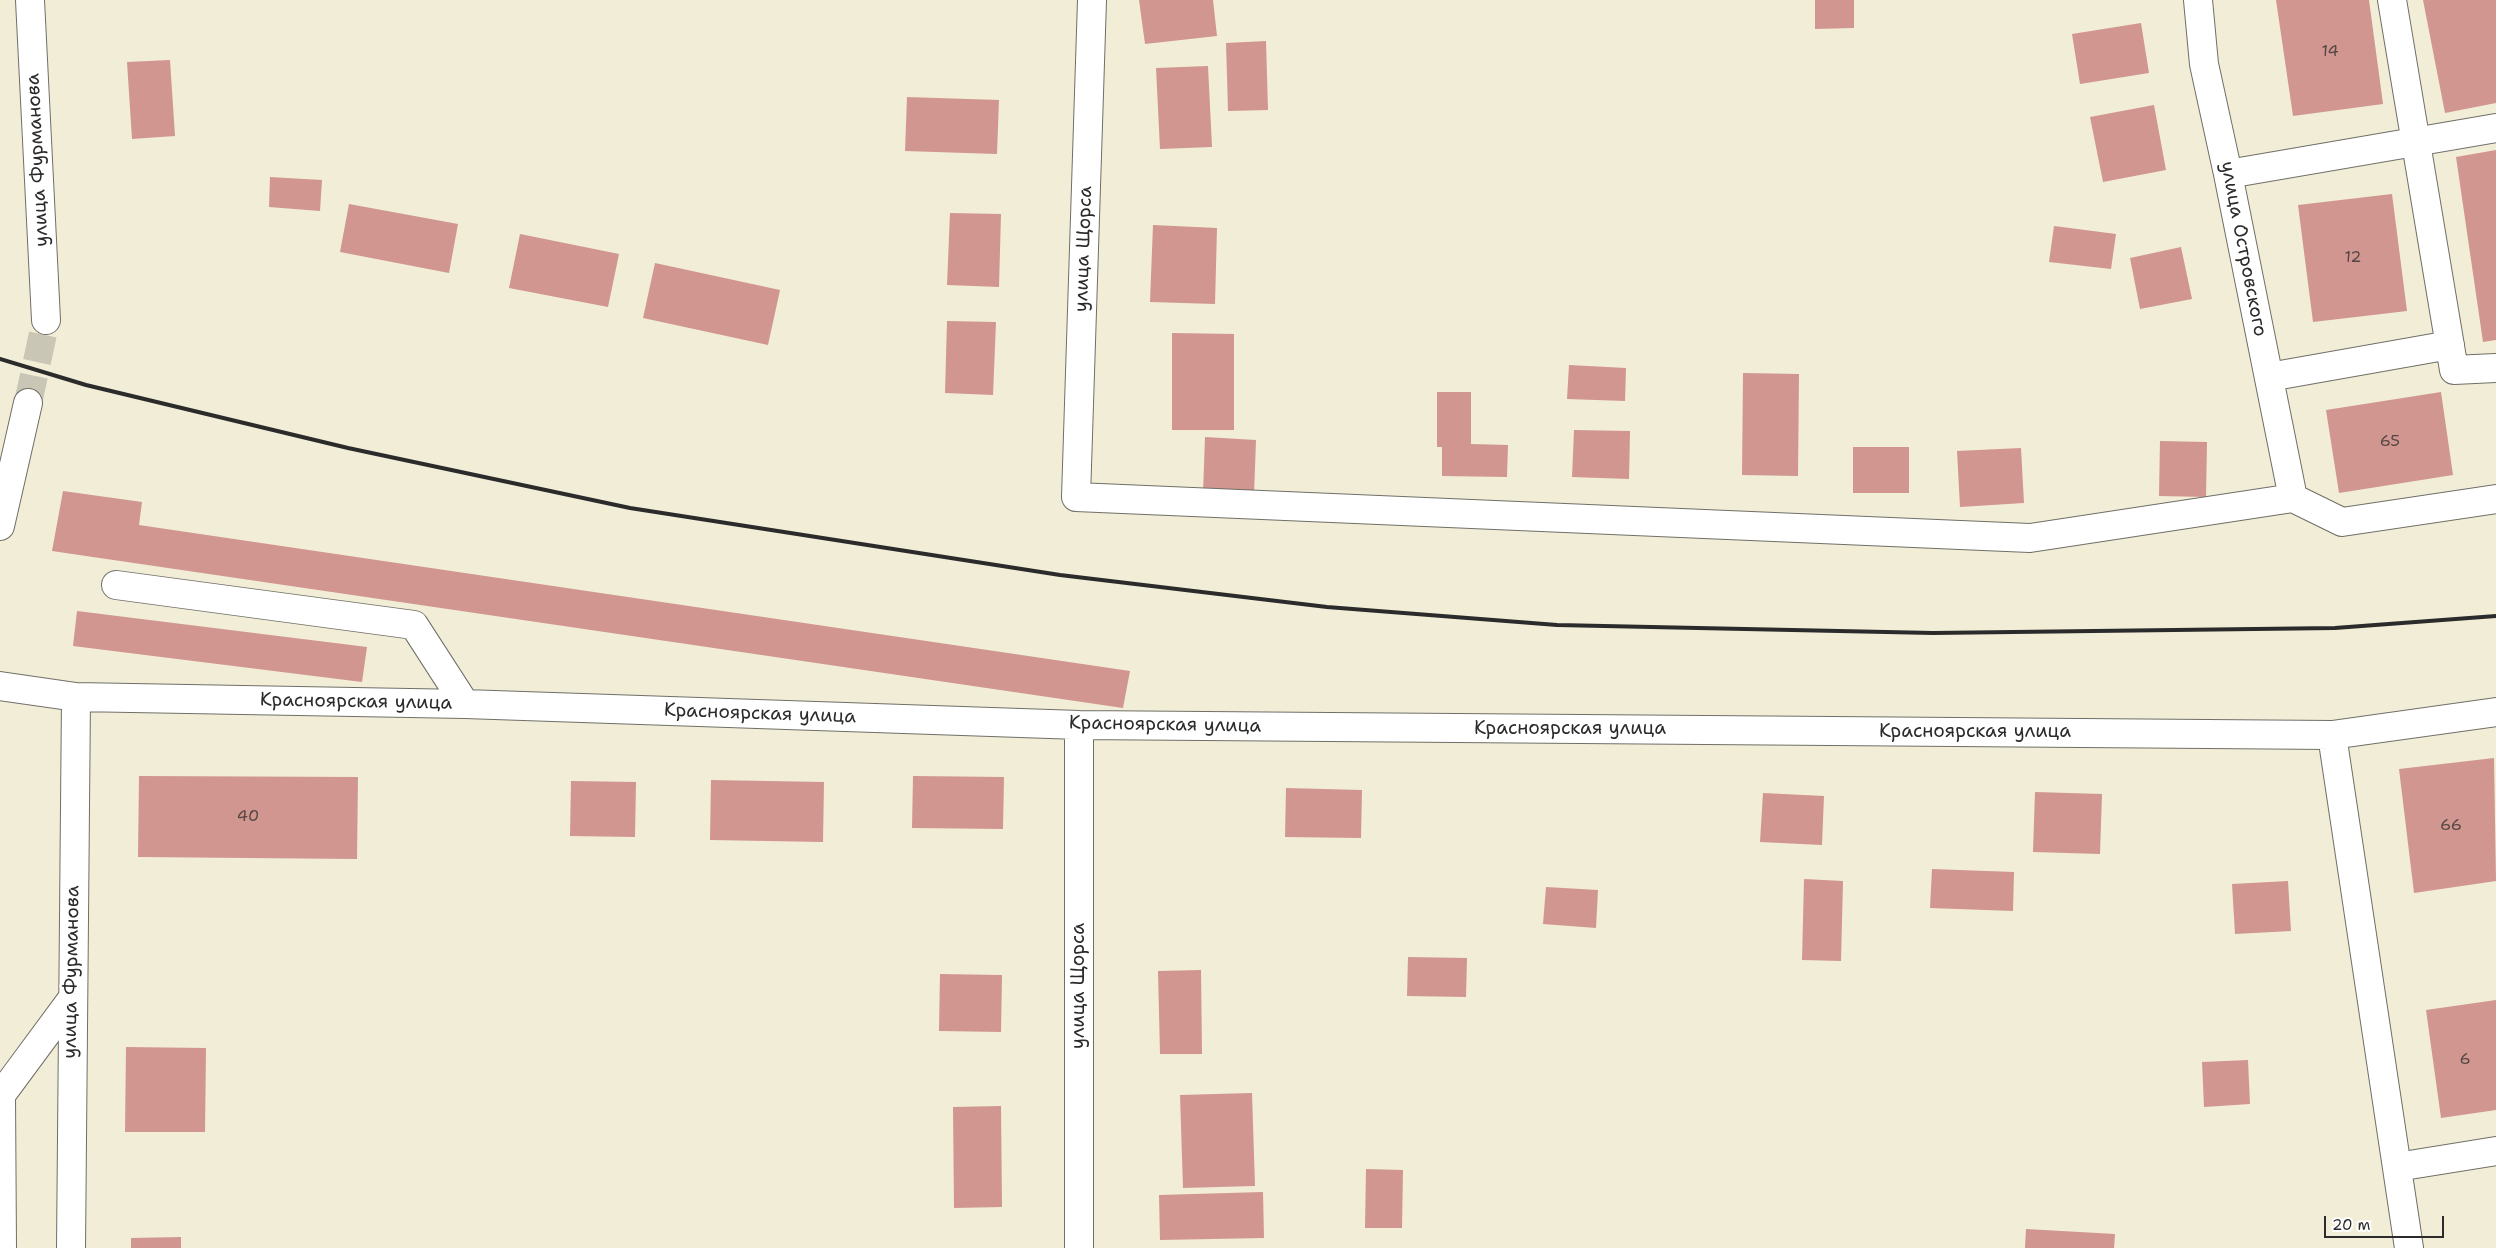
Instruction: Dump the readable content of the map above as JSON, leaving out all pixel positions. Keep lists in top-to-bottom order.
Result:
{
  "streets": {
    "street": [
      "улица Фурманова",
      "улица Щорса",
      "улица Островского",
      "Красноярская улица"
    ]
  },
  "crossings": [
    ["улица Фурманова", "Красноярская улица"],
    ["улица Щорса", "улица Островского"],
    ["улица Щорса", "Красноярская улица"]
  ],
  "house_numbers": [
    "14",
    "12",
    "65",
    "40",
    "66",
    "6"
  ],
  "scale_bar": "20 m"
}
